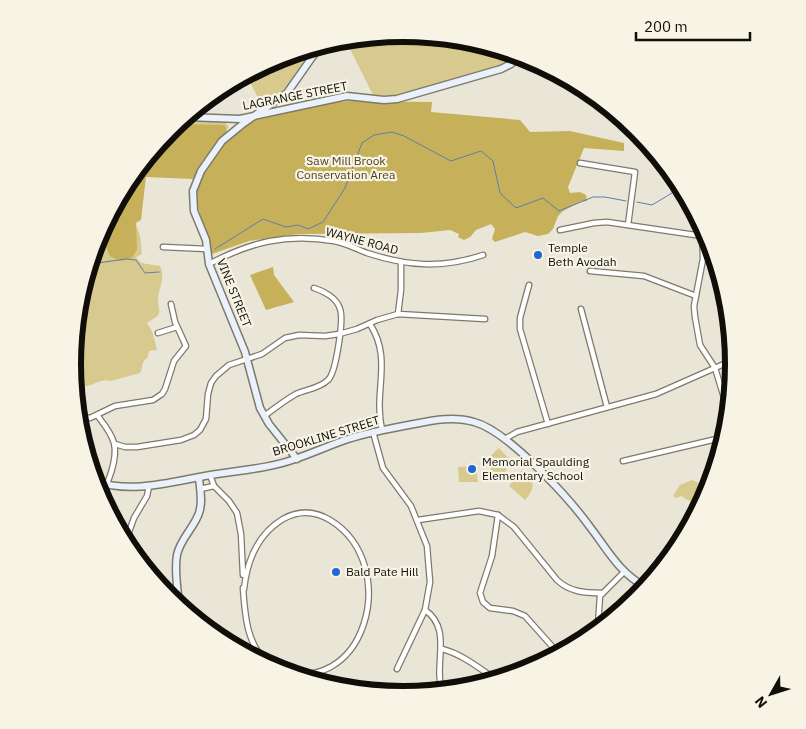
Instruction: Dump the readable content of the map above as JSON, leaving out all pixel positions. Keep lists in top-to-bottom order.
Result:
{
  "streets": {
    "main road": ["LAGRANGE STREET", "VINE STREET", "BROOKLINE STREET"],
    "street": ["WAYNE ROAD"]
  },
  "crossings": [
    ["LAGRANGE STREET", "VINE STREET"],
    ["WAYNE ROAD", "VINE STREET"],
    ["VINE STREET", "BROOKLINE STREET"]
  ],
  "parks": ["Saw Mill Brook Conservation Area"],
  "places": ["Temple Beth Avodah", "Memorial Spaulding Elementary School", "Bald Pate Hill"],
  "scale_bar": "200 m",
  "north": "bottom left"
}
